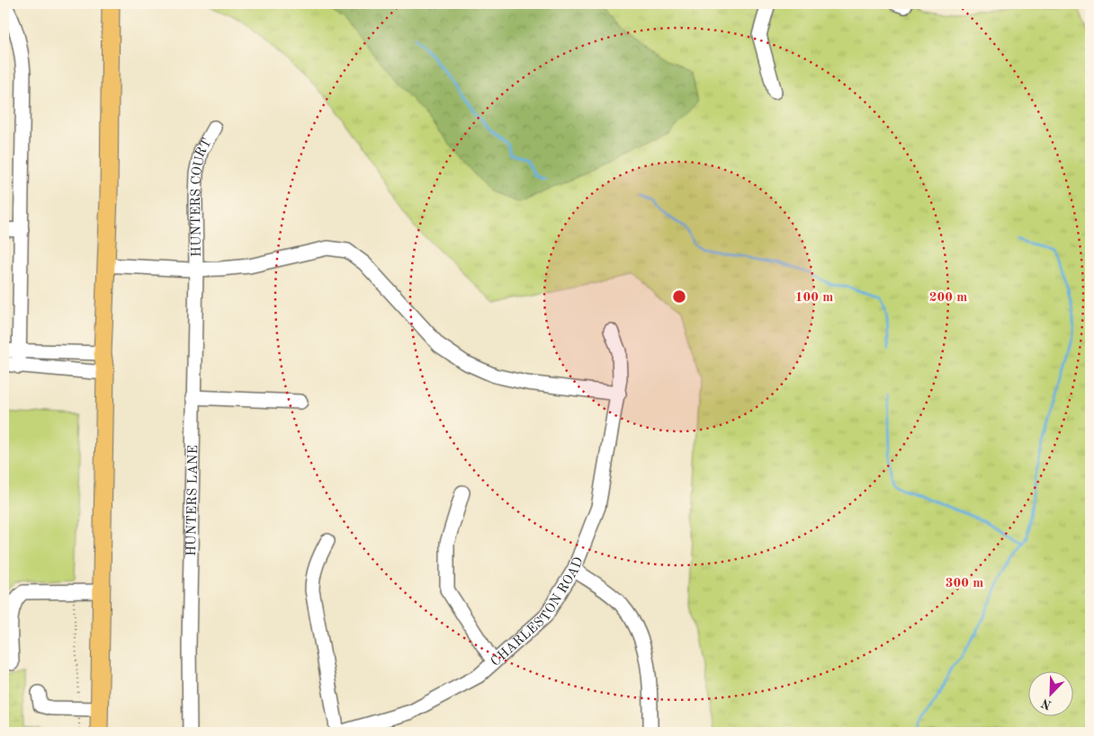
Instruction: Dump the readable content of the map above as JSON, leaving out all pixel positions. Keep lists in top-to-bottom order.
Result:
{
  "streets": {
    "street": ["HUNTERS COURT", "HUNTERS LANE", "CHARLESTON ROAD"]
  },
  "crossings": [
    ["HUNTERS COURT", "HUNTERS LANE"]
  ],
  "north": "bottom left",
  "rings": ["100 m", "200 m", "300 m"]
}
